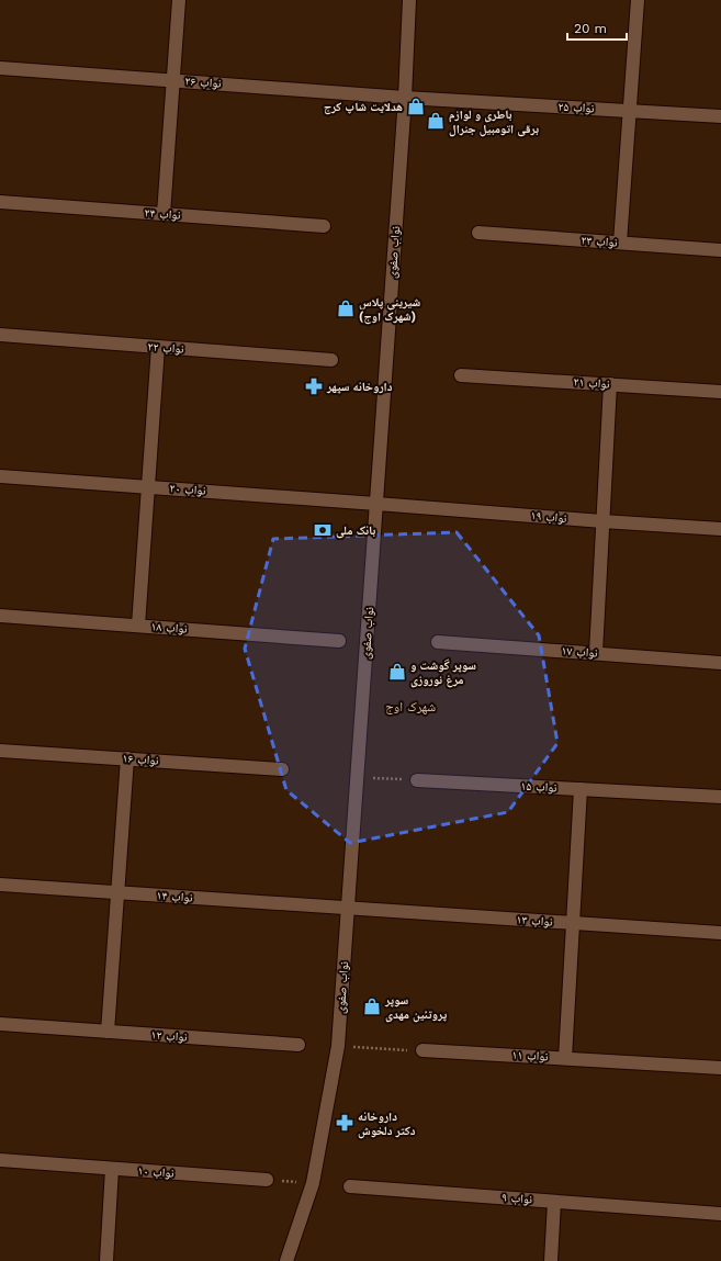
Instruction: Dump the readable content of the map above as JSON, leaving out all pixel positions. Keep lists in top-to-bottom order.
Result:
{
  "streets": {
    "street": [
      "نواب ۲۶",
      "نواب ۲۵",
      "نواب ۲۴",
      "نواب ۲۳",
      "نواب صفوی",
      "نواب ۲۲",
      "نواب ۲۱",
      "نواب ۲۰",
      "نواب ۱۹",
      "نواب ۱۸",
      "نواب ۱۷",
      "نواب ۱۶",
      "نواب ۱۵",
      "نواب ۱۴",
      "نواب ۱۳",
      "نواب ۱۲",
      "نواب ۱۱",
      "نواب ۱۰",
      "نواب ۹"
    ]
  },
  "crossings": [
    ["نواب ۲۶", "نواب ۲۵"],
    ["نواب ۲۶", "نواب صفوی"],
    ["نواب ۲۵", "نواب صفوی"],
    ["نواب صفوی", "نواب ۲۰"],
    ["نواب صفوی", "نواب ۱۹"],
    ["نواب صفوی", "نواب ۱۴"],
    ["نواب صفوی", "نواب ۱۳"],
    ["نواب ۲۰", "نواب ۱۹"],
    ["نواب ۱۴", "نواب ۱۳"]
  ],
  "districts": ["شهرک اوج"],
  "places": {
    "shop": [
      "هدلایت شاپ کرج",
      "باطری و لوازم برقی اتومبیل جنرال",
      "شیرینی پلاس (شهرک اوج)",
      "سوپر گوشت و مرغ نوروزی",
      "سوپر پروتئین مهدی"
    ],
    "pharmacy": ["داروخانه سپهر", "داروخانه دکتر دلخوش"],
    "bank": ["بانک ملی"]
  },
  "scale_bar": "20 m"
}
